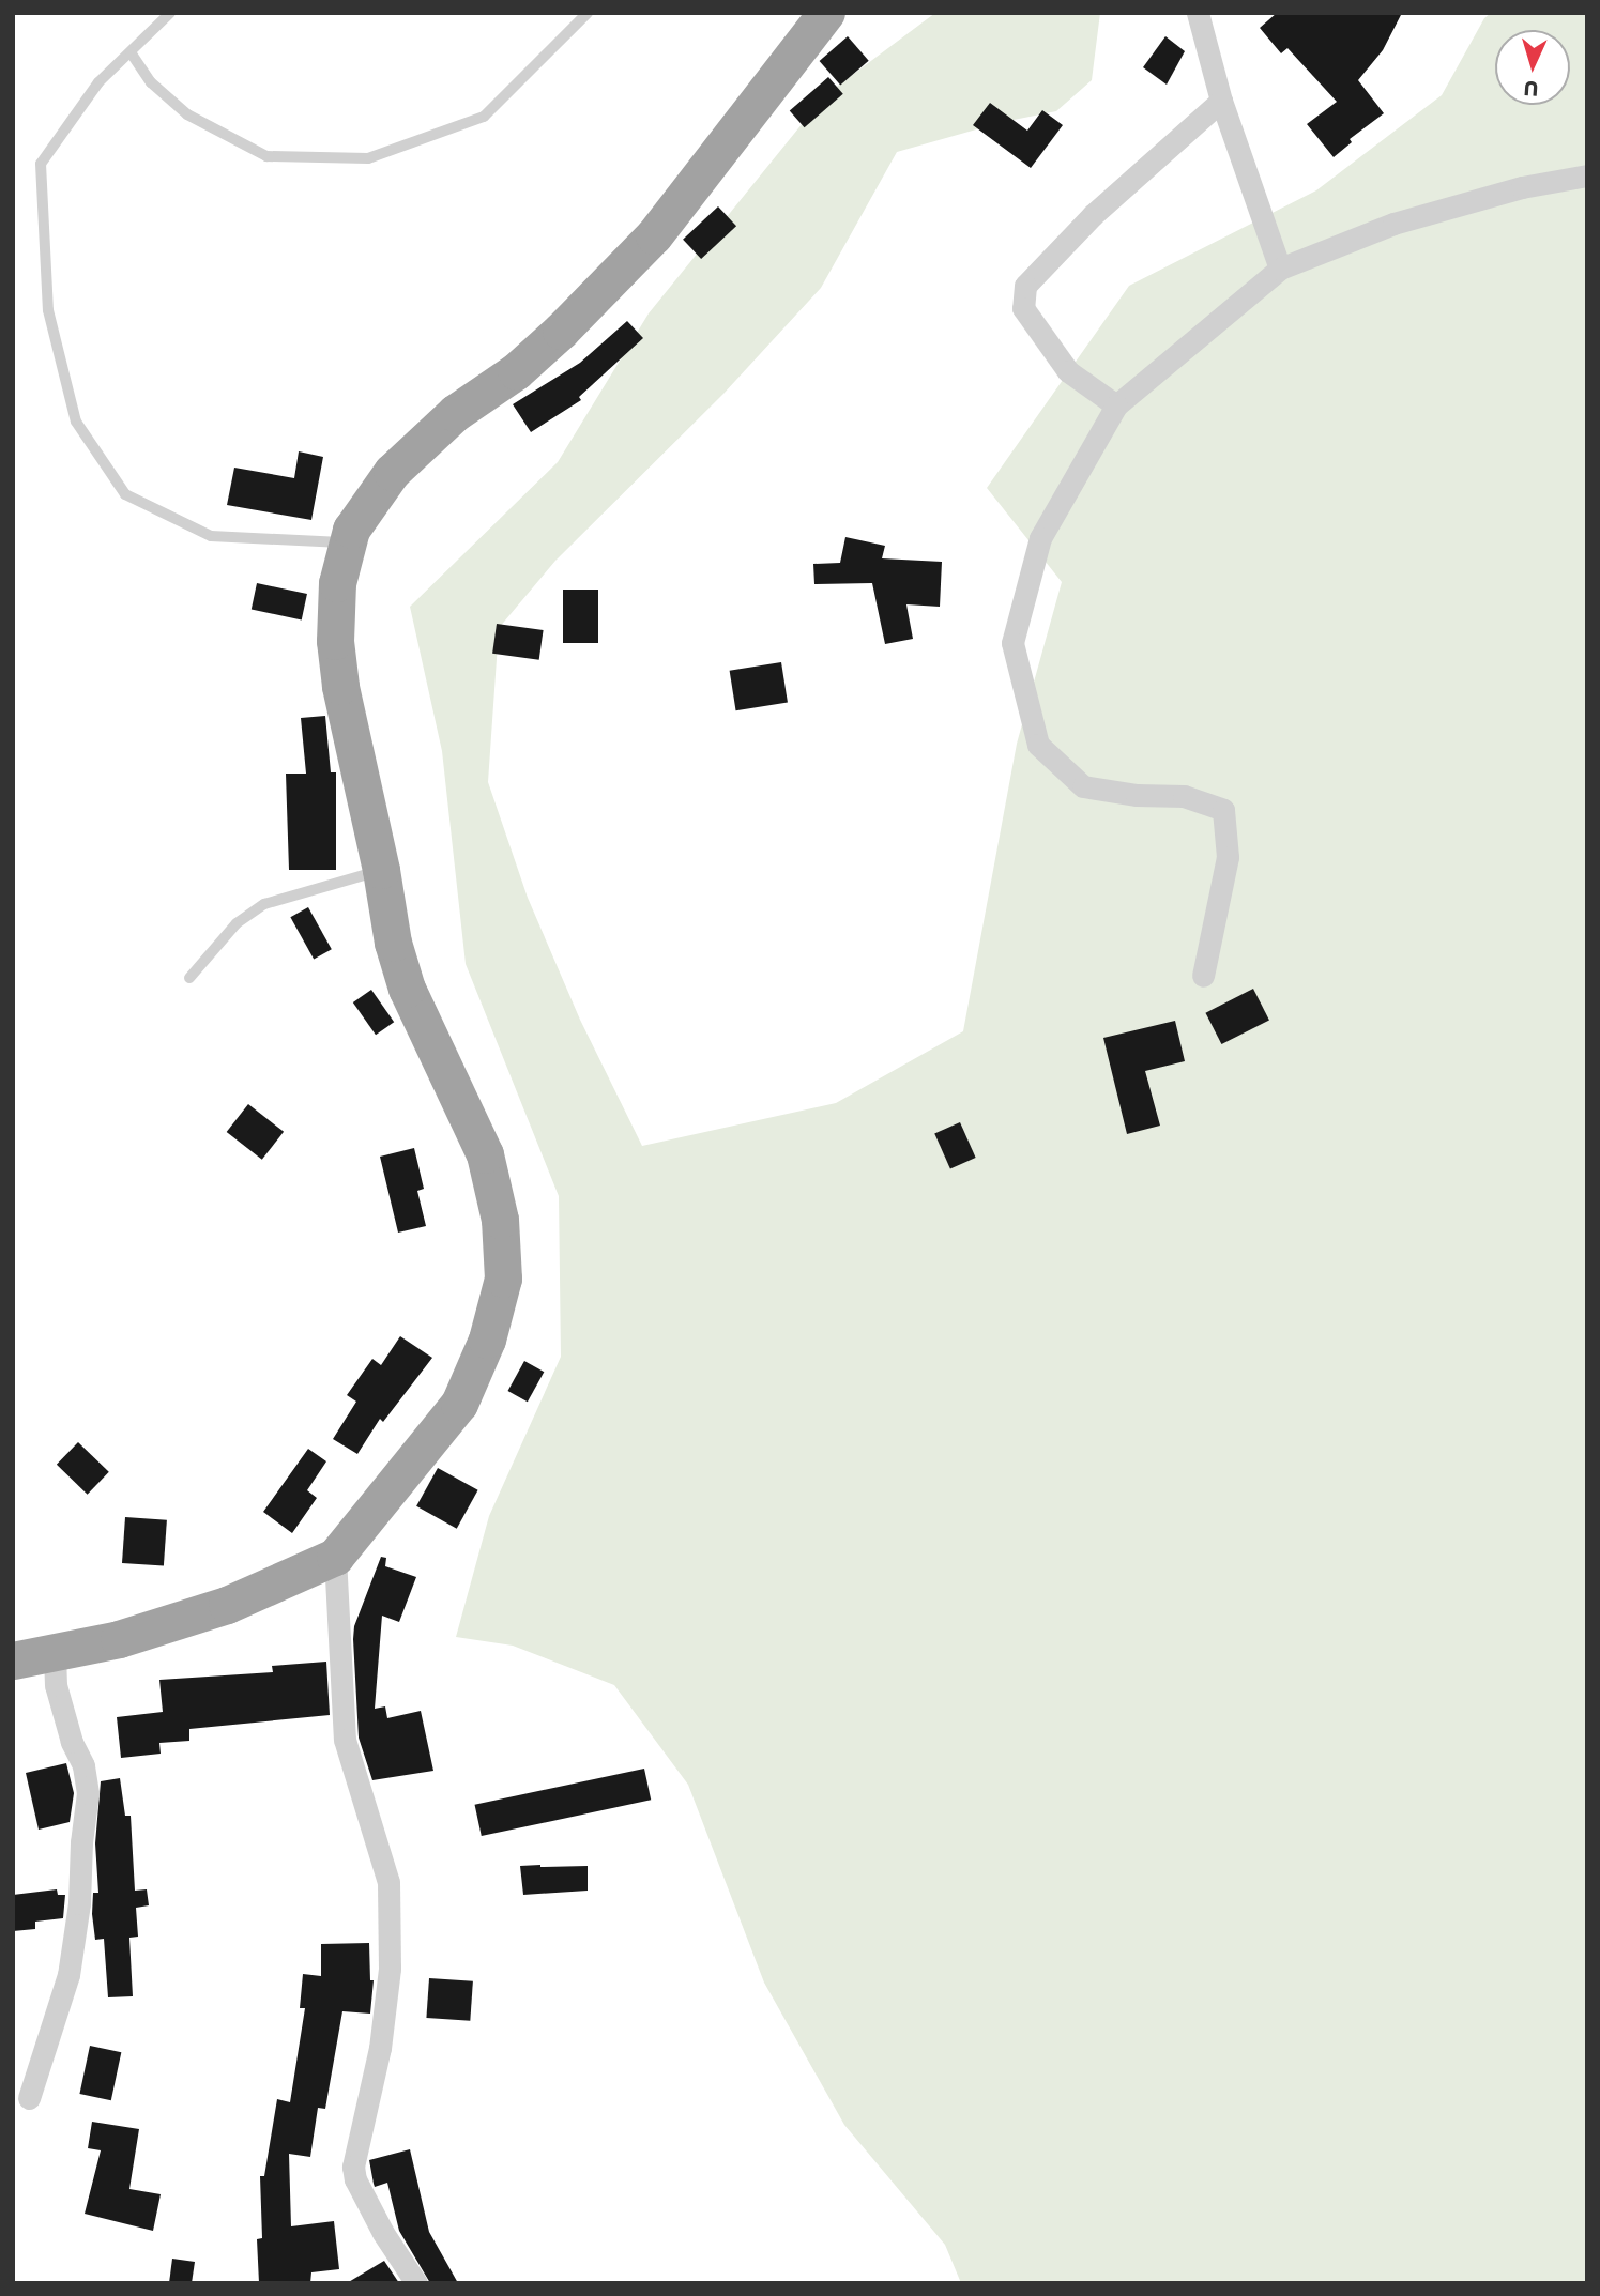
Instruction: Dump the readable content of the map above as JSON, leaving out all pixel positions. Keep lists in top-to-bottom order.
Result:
{
  "north": "bottom"
}
